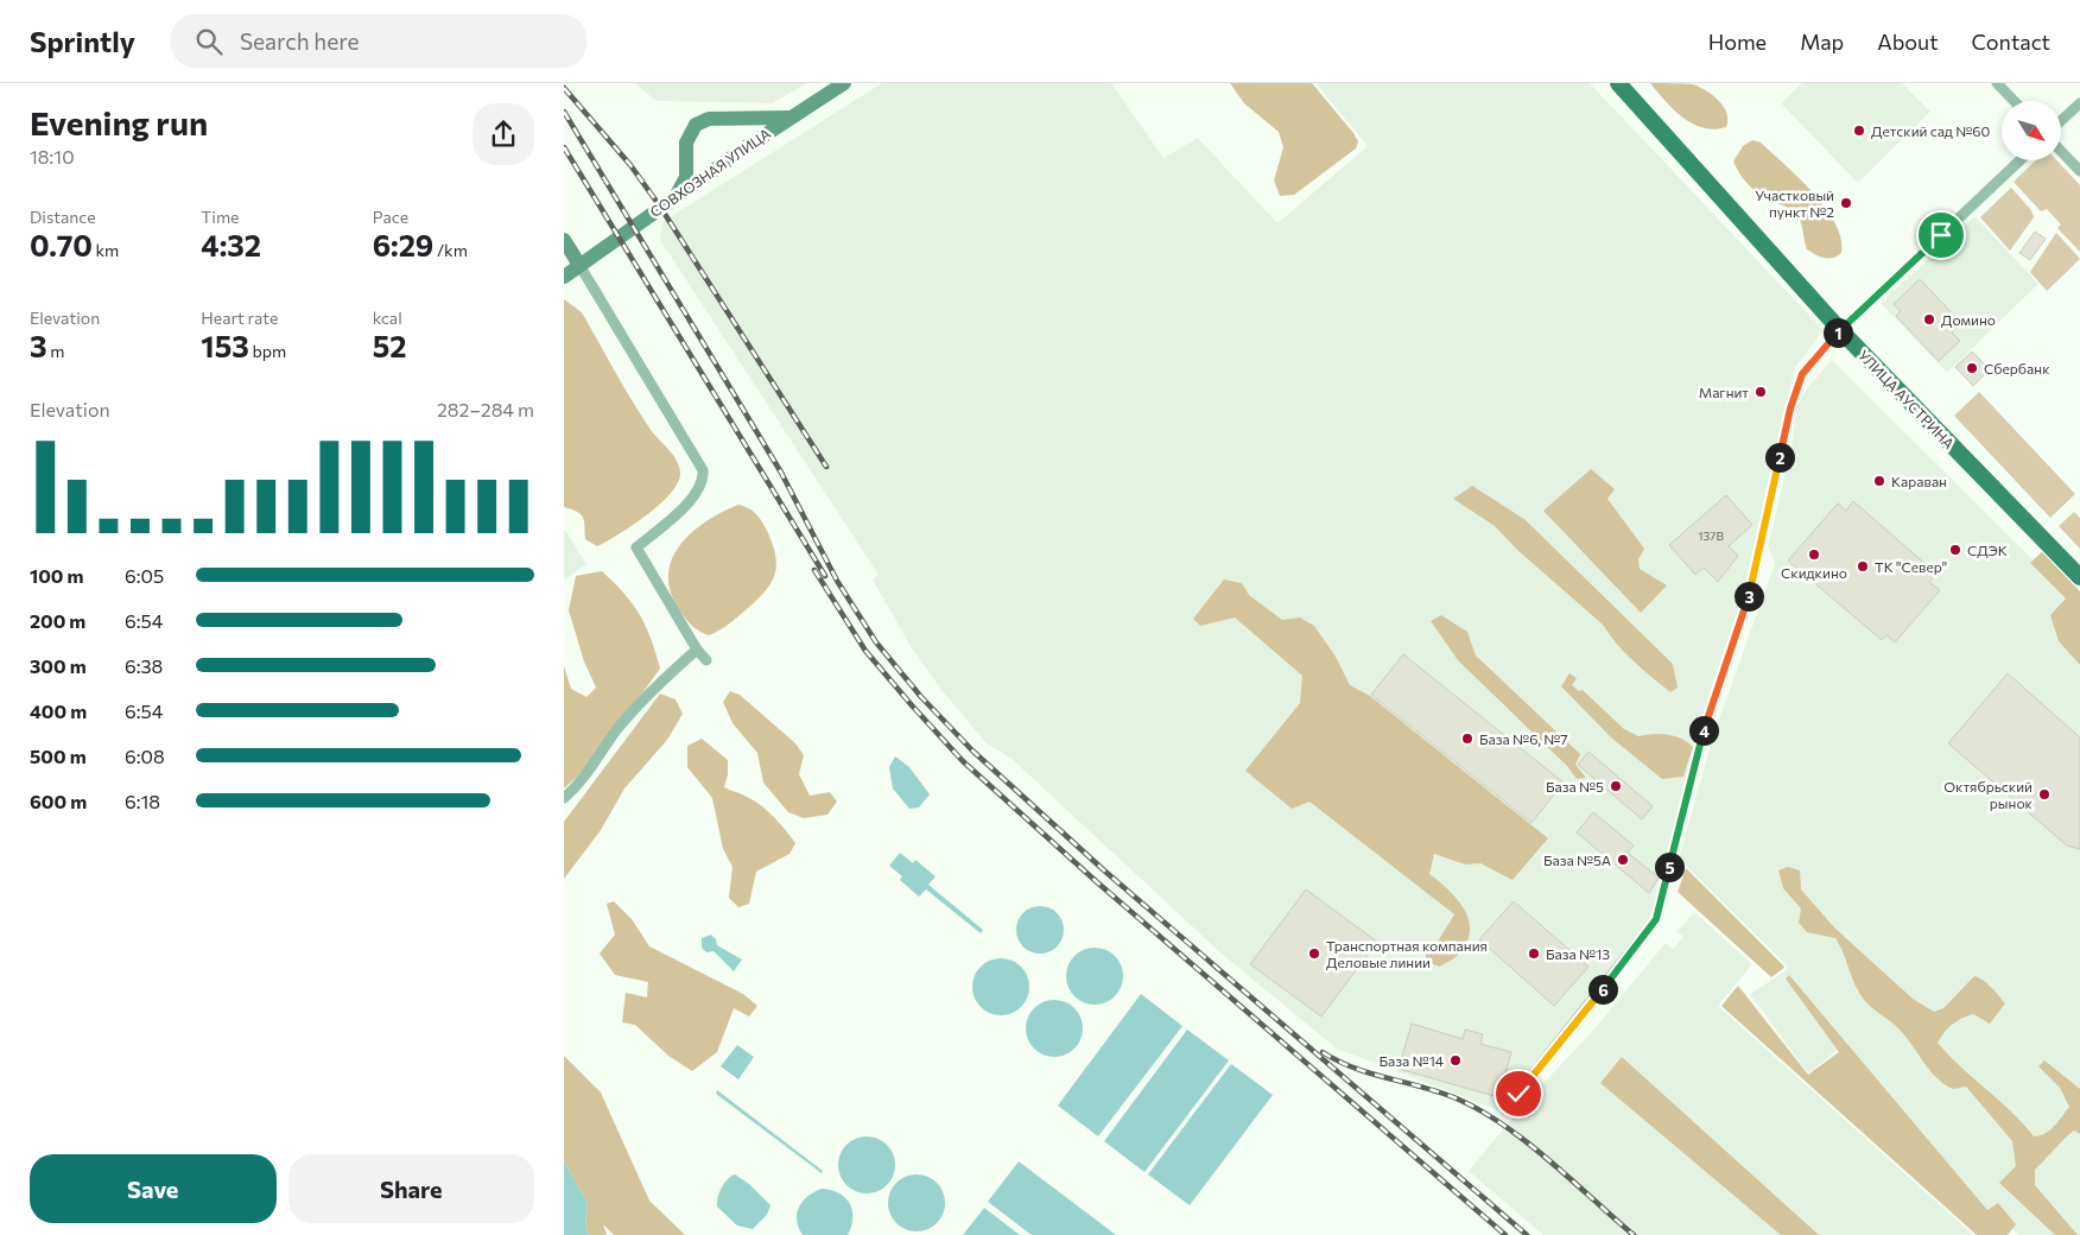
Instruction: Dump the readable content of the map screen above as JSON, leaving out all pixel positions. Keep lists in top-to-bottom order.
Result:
{
  "streets": {
    "main road": ["СОВХОЗНАЯ УЛИЦА", "УЛИЦА АУСТРИНА"]
  },
  "places": [
    "Детский сад №60",
    "Участковый пункт №2",
    "Домино",
    "Сбербанк",
    "Магнит",
    "Караван",
    "СДЭК",
    "Скидкино",
    "ТК \"Север\"",
    "База №6, №7",
    "База №5",
    "Октябрьский рынок",
    "База №5А",
    "Транспортная компания Деловые линии",
    "База №13",
    "База №14"
  ],
  "house_numbers": ["137В"],
  "north": "bottom right",
  "page": {
    "header": "Sprintly",
    "search": "Search here",
    "nav": [
      "Home",
      "Map",
      "About",
      "Contact"
    ],
    "heading": ["Evening run", "18:10"],
    "stats": [
      ["Distance", "0.70 km"],
      ["Time", "4:32"],
      ["Pace", "6:29 /km"],
      ["Elevation", "3 m"],
      ["Heart rate", "153 bpm"],
      ["kcal", "52"]
    ],
    "pins": [
      "1",
      "2",
      "3",
      "4",
      "5",
      "6"
    ],
    "chart": ["Elevation", "282–284 m"],
    "list": [
      {
        "name": "100 m",
        "note": "6:05"
      },
      {
        "name": "200 m",
        "note": "6:54"
      },
      {
        "name": "300 m",
        "note": "6:38"
      },
      {
        "name": "400 m",
        "note": "6:54"
      },
      {
        "name": "500 m",
        "note": "6:08"
      },
      {
        "name": "600 m",
        "note": "6:18"
      }
    ],
    "buttons": ["Save", "Share"]
  }
}
